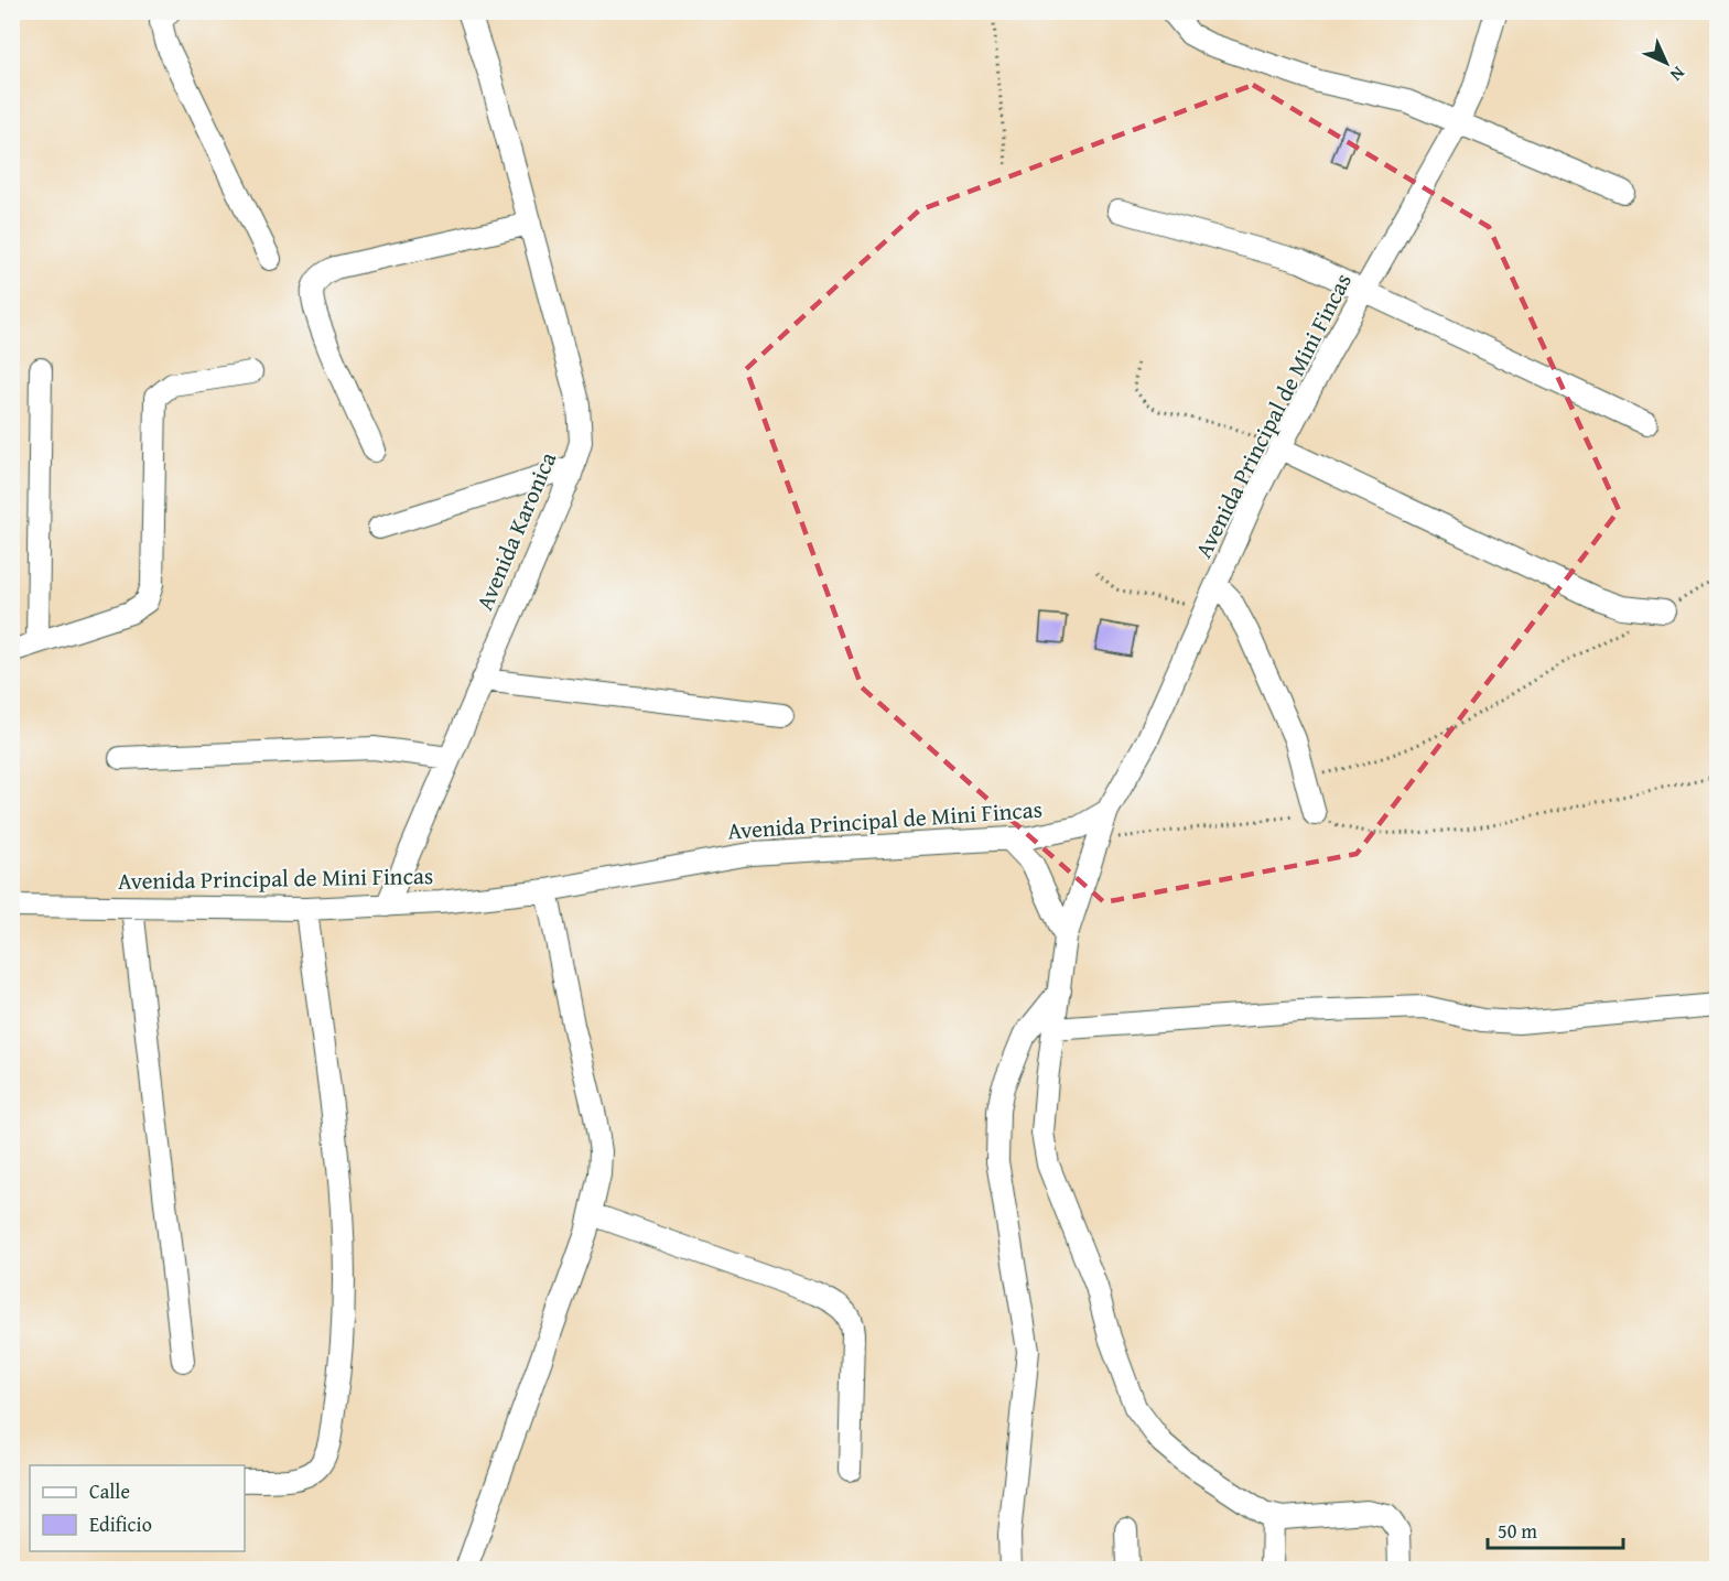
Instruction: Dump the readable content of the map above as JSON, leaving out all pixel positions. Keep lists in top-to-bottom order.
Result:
{
  "streets": {
    "street": ["Avenida Principal de Mini Fincas", "Avenida Karonica"]
  },
  "crossings": [
    ["Avenida Principal de Mini Fincas", "Avenida Karonica"]
  ],
  "legend": ["Calle", "Edificio"],
  "scale_bar": "50 m",
  "north": "bottom right"
}
